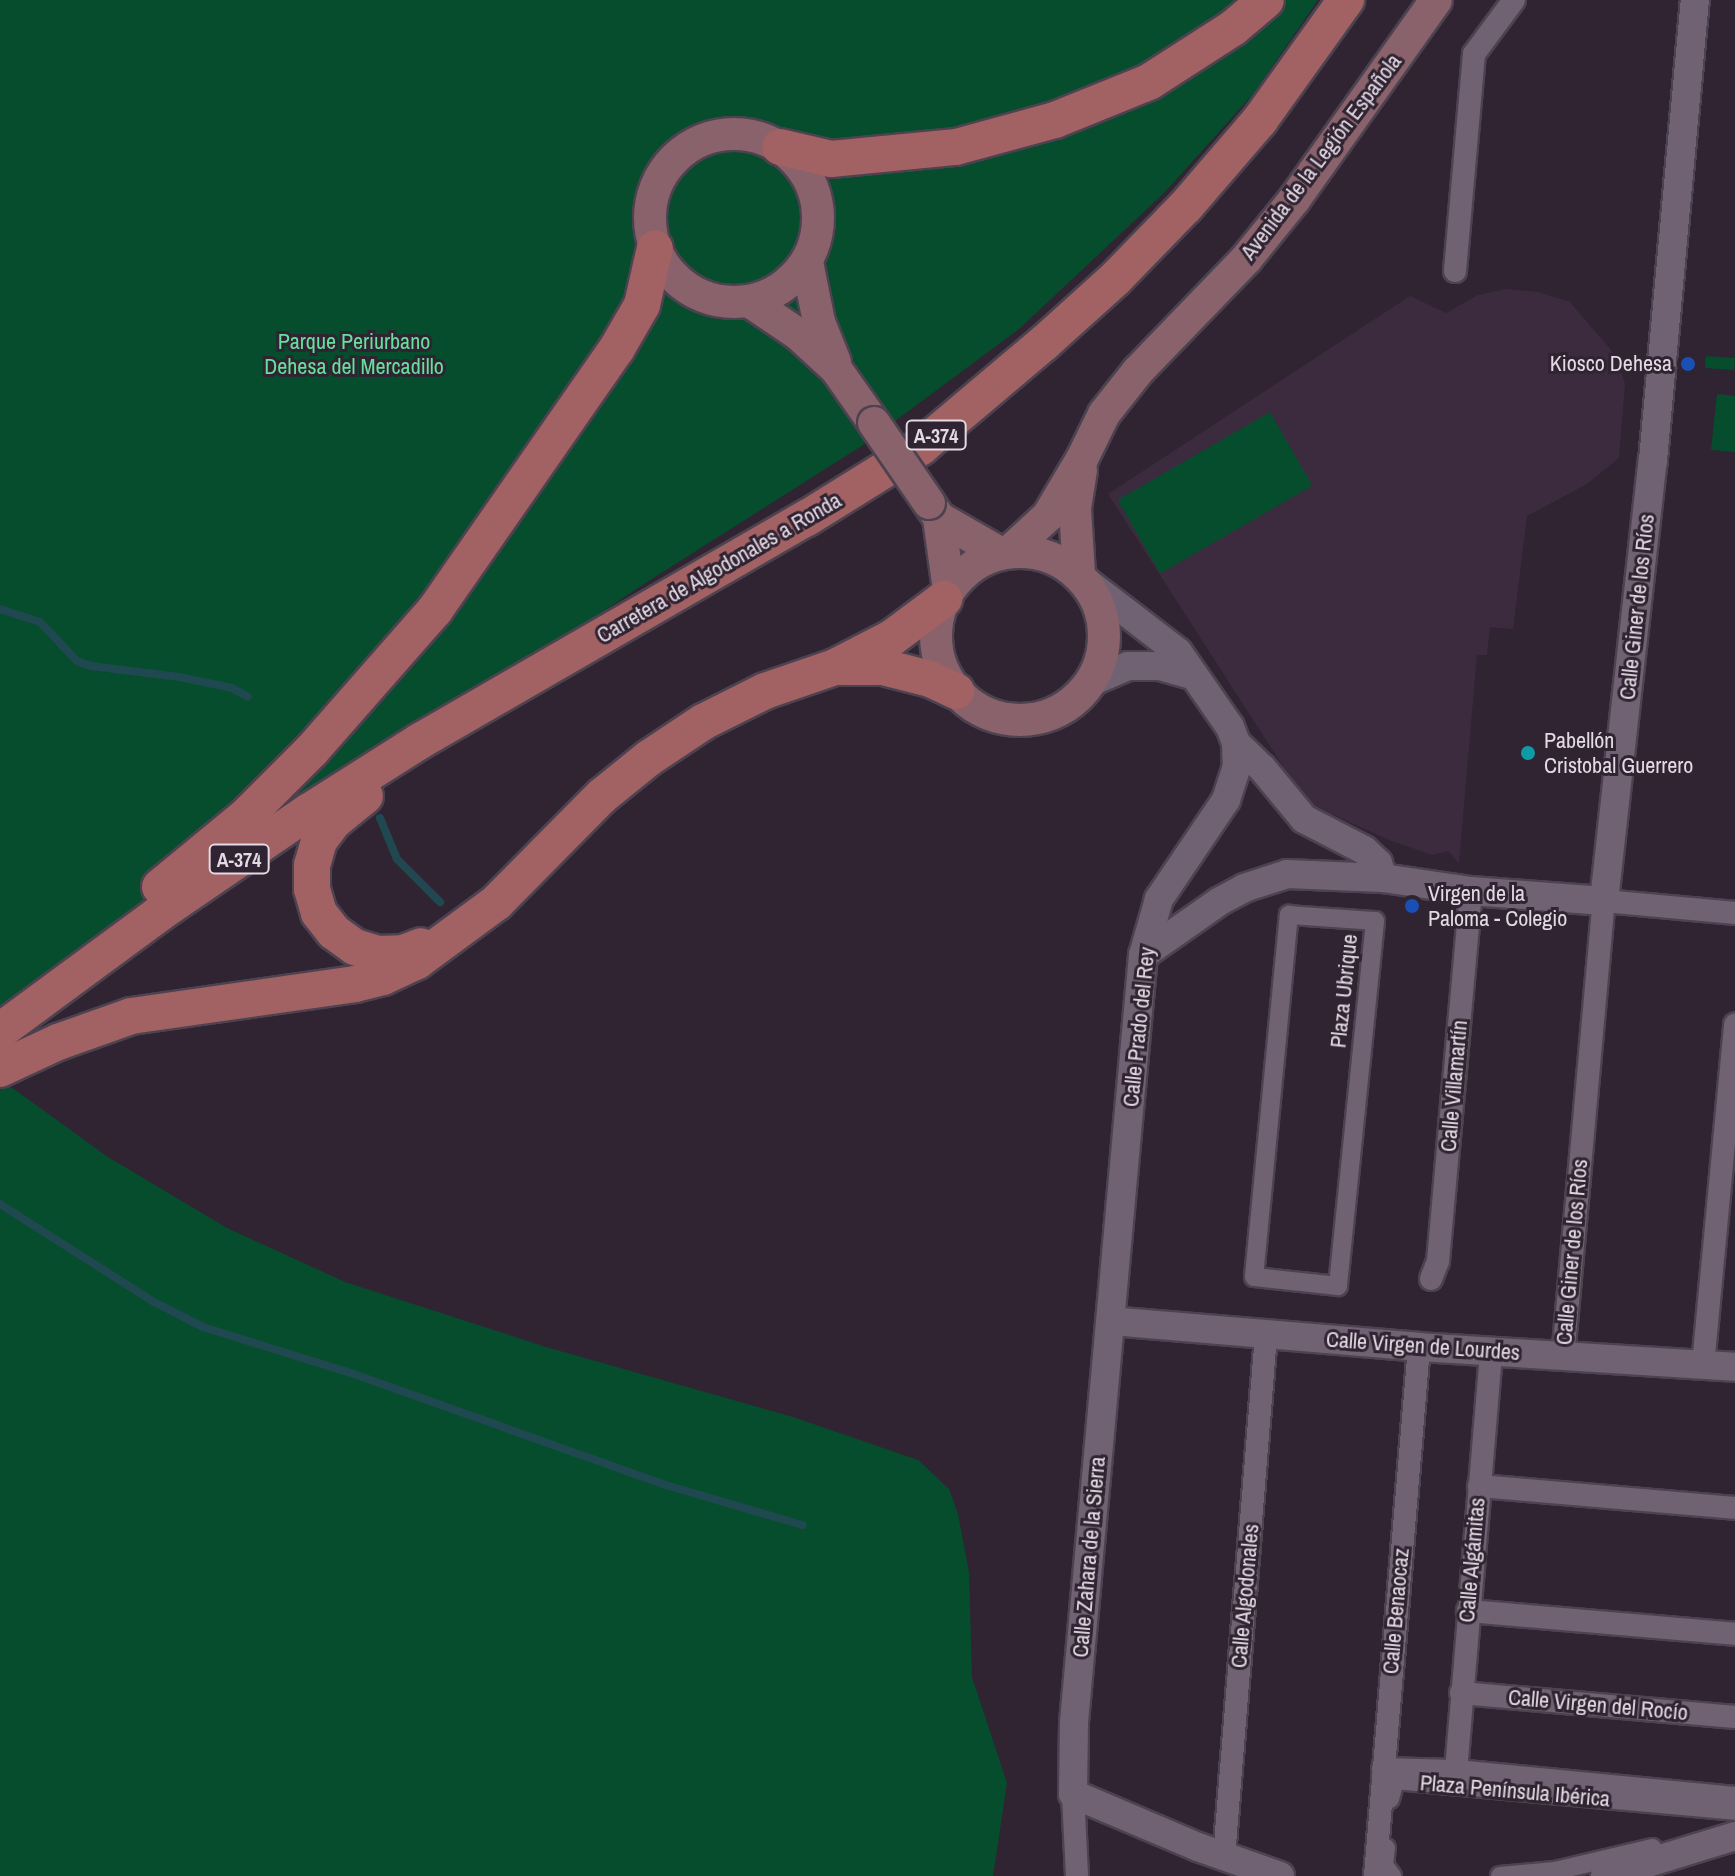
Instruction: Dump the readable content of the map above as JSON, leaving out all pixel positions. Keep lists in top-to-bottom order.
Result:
{
  "streets": {
    "main road": ["Avenida de la Legión Española", "A-374", "Carretera de Algodonales a Ronda"],
    "street": [
      "Calle Giner de los Ríos",
      "Plaza Ubrique",
      "Calle Prado del Rey",
      "Calle Villamartín",
      "Calle Virgen de Lourdes",
      "Calle Zahara de la Sierra",
      "Calle Algámitas",
      "Calle Algodonales",
      "Calle Benaocaz",
      "Calle Virgen del Rocío",
      "Plaza Península Ibérica"
    ]
  },
  "crossings": [
    ["Avenida de la Legión Española", "Calle Prado del Rey"],
    ["Calle Giner de los Ríos", "Calle Virgen de Lourdes"],
    ["Calle Prado del Rey", "Calle Virgen de Lourdes"],
    ["Calle Prado del Rey", "Calle Zahara de la Sierra"],
    ["Calle Virgen de Lourdes", "Calle Zahara de la Sierra"],
    ["Calle Virgen de Lourdes", "Calle Algámitas"],
    ["Calle Virgen de Lourdes", "Calle Algodonales"],
    ["Calle Virgen de Lourdes", "Calle Benaocaz"],
    ["Calle Algámitas", "Calle Virgen del Rocío"],
    ["Calle Algámitas", "Plaza Península Ibérica"],
    ["Calle Benaocaz", "Plaza Península Ibérica"]
  ],
  "parks": ["Parque Periurbano Dehesa del Mercadillo"],
  "places": ["Kiosco Dehesa", "Pabellón Cristobal Guerrero", "Virgen de la Paloma - Colegio"]
}
